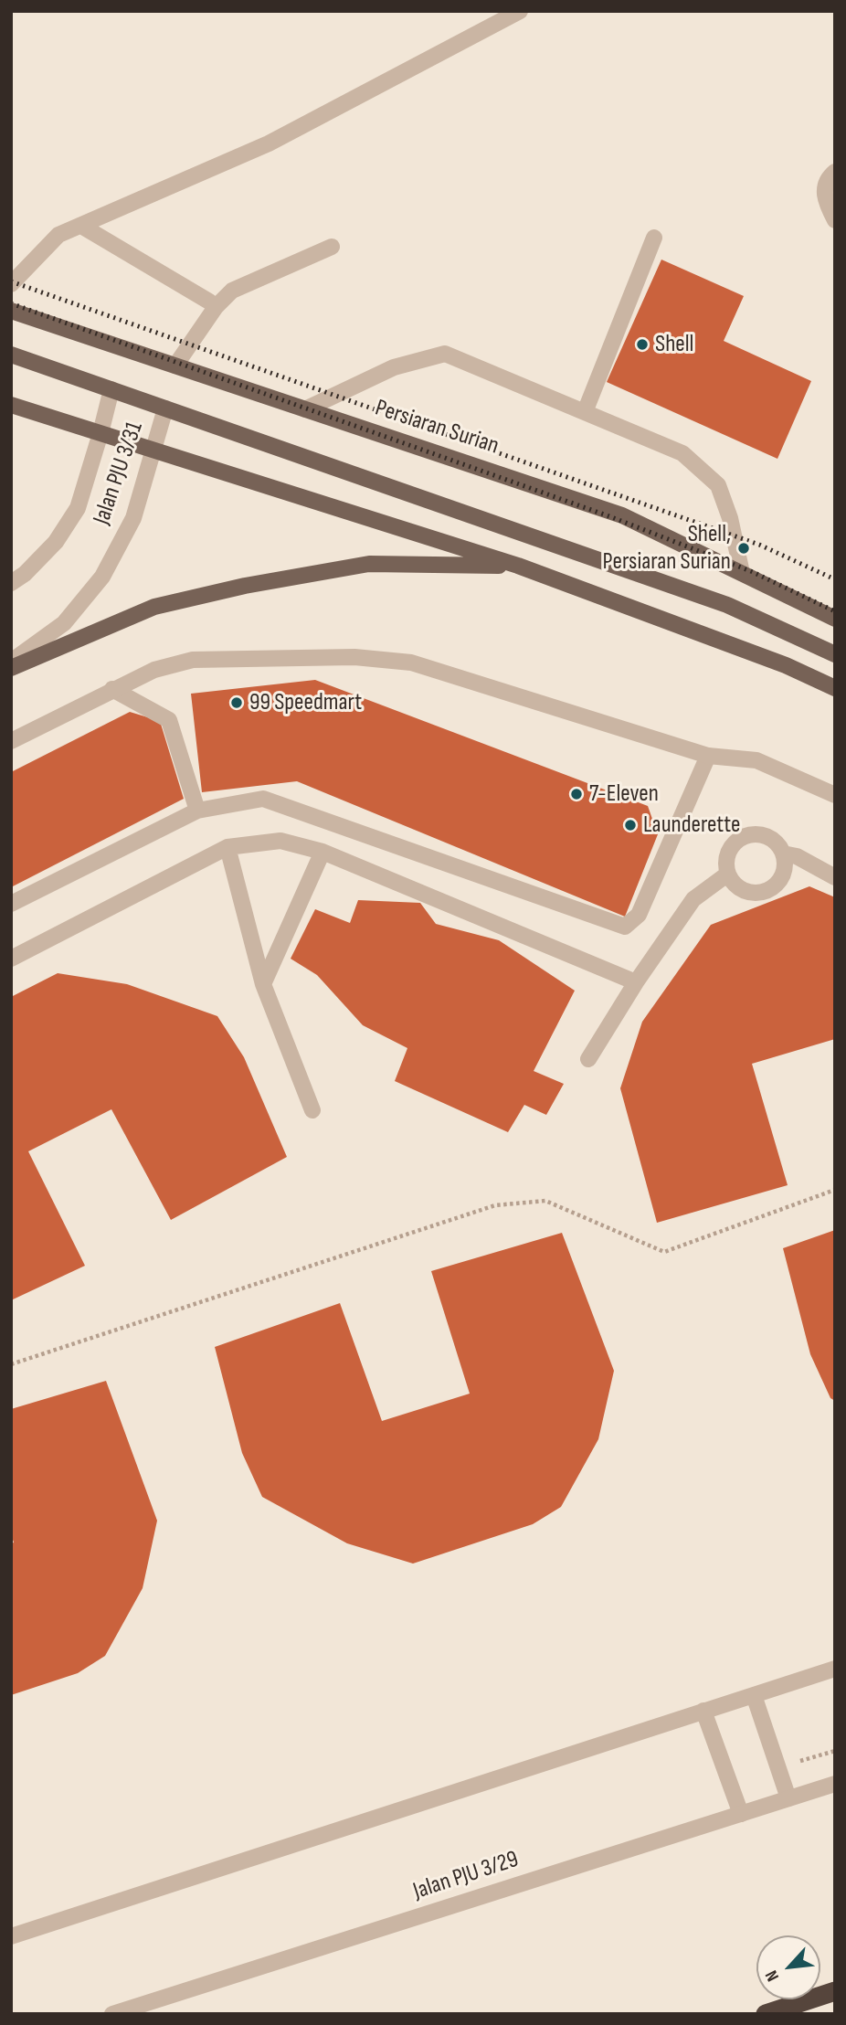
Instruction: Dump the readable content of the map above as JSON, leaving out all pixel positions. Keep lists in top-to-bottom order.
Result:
{
  "streets": {
    "main road": ["Persiaran Surian"],
    "street": ["Jalan PJU 3/31", "Jalan PJU 3/29"]
  },
  "places": [
    "Shell",
    "Shell, Persiaran Surian",
    "99 Speedmart",
    "7-Eleven",
    "Launderette"
  ],
  "north": "bottom left"
}
